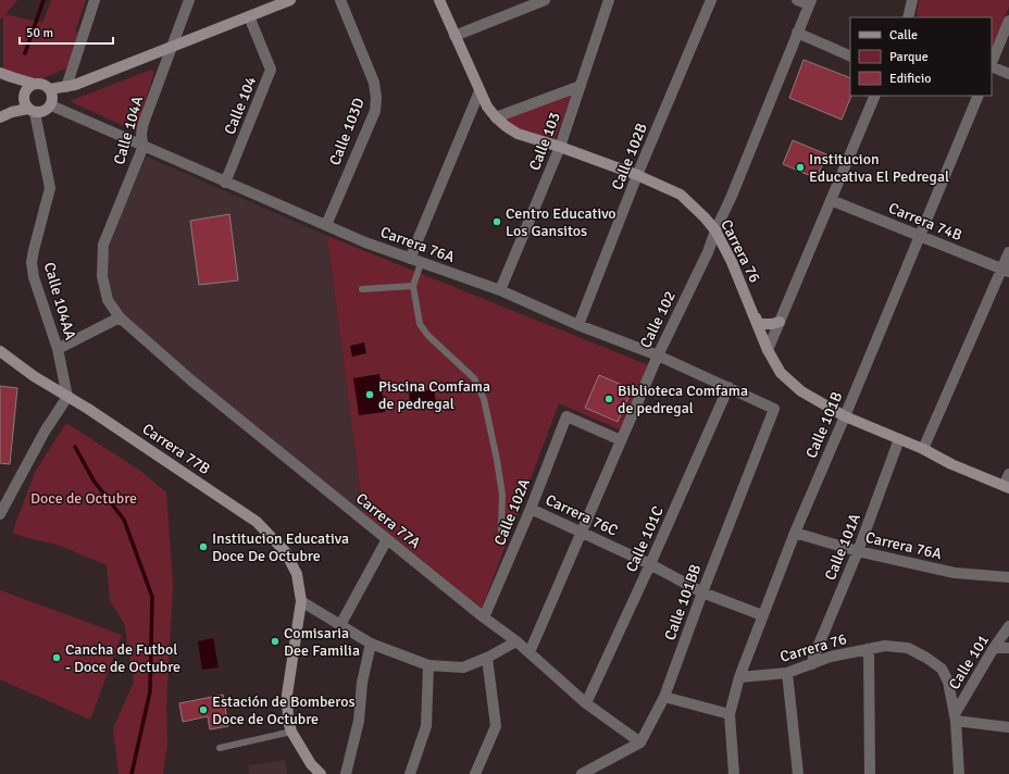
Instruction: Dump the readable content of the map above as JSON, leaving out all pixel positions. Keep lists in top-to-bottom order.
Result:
{
  "streets": {
    "street": [
      "Calle 104",
      "Calle 104A",
      "Calle 103D",
      "Calle 103",
      "Calle 102B",
      "Carrera 74B",
      "Carrera 76A",
      "Carrera 76",
      "Calle 104AA",
      "Calle 102",
      "Calle 101B",
      "Carrera 77B",
      "Calle 102A",
      "Carrera 76C",
      "Carrera 77A",
      "Calle 101C",
      "Calle 101A",
      "Calle 101BB",
      "Calle 101"
    ]
  },
  "crossings": [
    ["Calle 104", "Carrera 76A"],
    ["Calle 104A", "Carrera 76A"],
    ["Calle 104A", "Carrera 77A"],
    ["Calle 103D", "Carrera 76A"],
    ["Calle 103", "Carrera 76A"],
    ["Calle 103", "Carrera 76"],
    ["Calle 102B", "Carrera 76A"],
    ["Calle 102B", "Carrera 76"],
    ["Carrera 74B", "Calle 101B"],
    ["Carrera 76A", "Calle 104AA"],
    ["Carrera 76A", "Calle 102"],
    ["Carrera 76A", "Calle 101B"],
    ["Carrera 76A", "Calle 101C"],
    ["Carrera 76A", "Calle 101A"],
    ["Carrera 76A", "Calle 101BB"],
    ["Carrera 76", "Calle 102"],
    ["Carrera 76", "Calle 101B"],
    ["Carrera 76", "Calle 101A"],
    ["Carrera 76", "Calle 101"],
    ["Calle 104AA", "Carrera 77B"],
    ["Calle 102", "Calle 102A"],
    ["Calle 102", "Carrera 76C"],
    ["Calle 102", "Carrera 77A"],
    ["Calle 101B", "Carrera 76C"],
    ["Calle 102A", "Carrera 76C"],
    ["Calle 102A", "Carrera 77A"],
    ["Carrera 76C", "Calle 101C"],
    ["Carrera 76C", "Calle 101BB"],
    ["Carrera 77A", "Calle 101C"],
    ["Carrera 77A", "Calle 101BB"]
  ],
  "parks": ["Doce de Octubre"],
  "places": [
    "Institucion Educativa El Pedregal",
    "Centro Educativo Los Gansitos",
    "Piscina Comfama de pedregal",
    "Biblioteca Comfama de pedregal",
    "Institucion Educativa Doce De Octubre",
    "Comisaria Dee Familia",
    "Cancha de Futbol - Doce de Octubre",
    "Estación de Bomberos Doce de Octubre"
  ],
  "legend": ["Calle", "Parque", "Edificio"],
  "scale_bar": "50 m"
}
